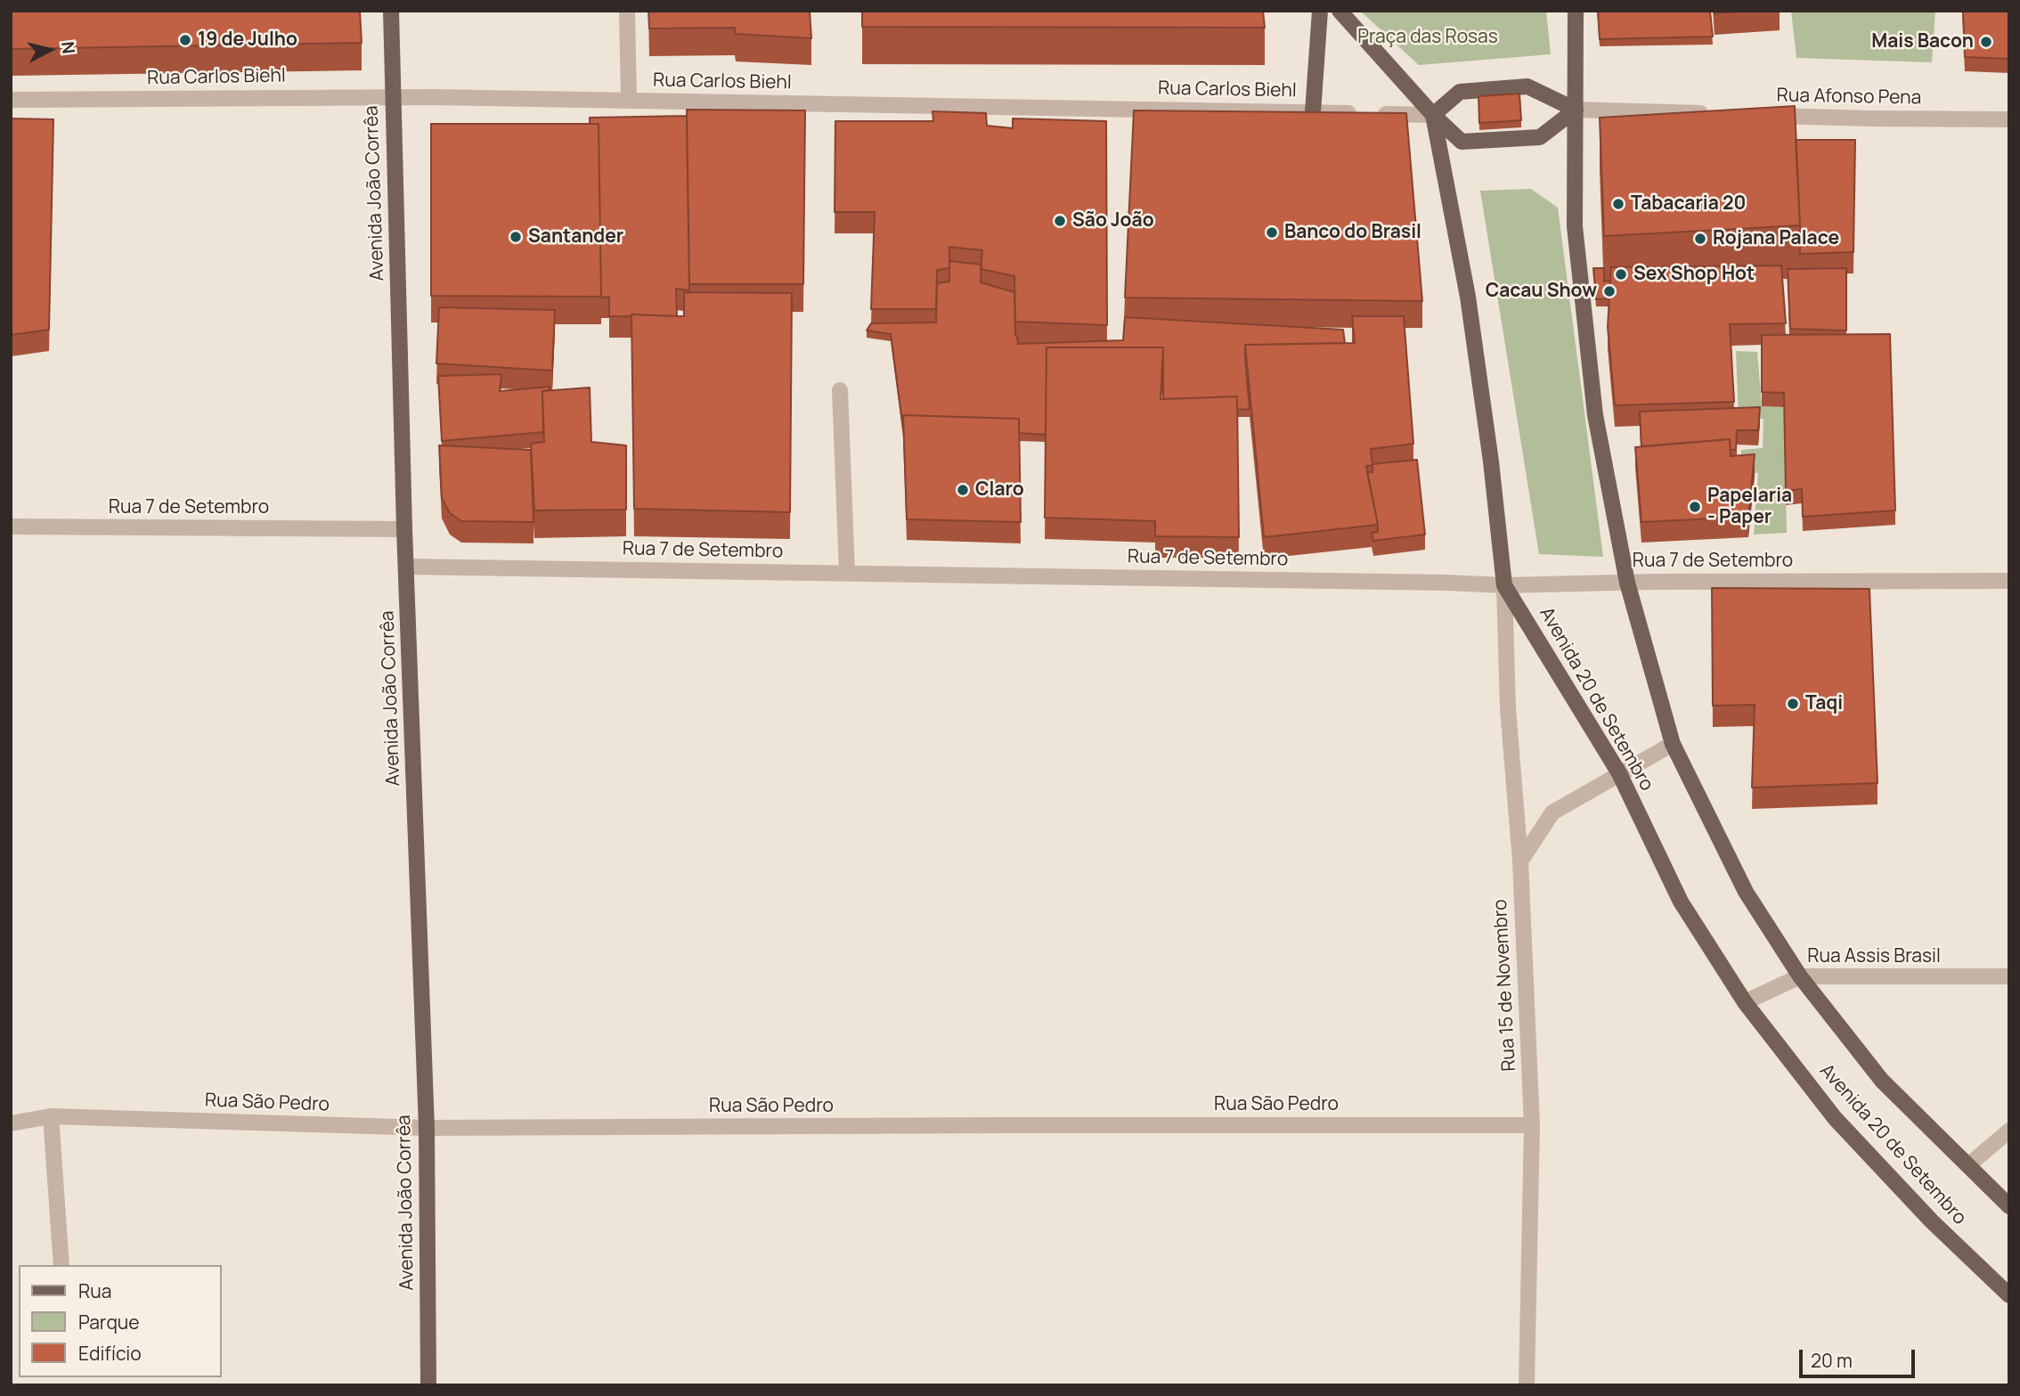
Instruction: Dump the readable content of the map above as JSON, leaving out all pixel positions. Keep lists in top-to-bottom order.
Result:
{
  "streets": {
    "main road": ["Avenida João Corrêa", "Avenida 20 de Setembro"],
    "street": [
      "Rua Carlos Biehl",
      "Rua Afonso Pena",
      "Rua 7 de Setembro",
      "Rua Assis Brasil",
      "Rua 15 de Novembro",
      "Rua São Pedro"
    ]
  },
  "crossings": [
    ["Rua Carlos Biehl", "Avenida João Corrêa"],
    ["Rua Carlos Biehl", "Avenida 20 de Setembro"],
    ["Avenida João Corrêa", "Rua 7 de Setembro"],
    ["Avenida João Corrêa", "Rua São Pedro"],
    ["Rua 7 de Setembro", "Avenida 20 de Setembro"],
    ["Rua 7 de Setembro", "Rua 15 de Novembro"],
    ["Avenida 20 de Setembro", "Rua Assis Brasil"],
    ["Avenida 20 de Setembro", "Rua 15 de Novembro"],
    ["Rua 15 de Novembro", "Rua São Pedro"]
  ],
  "parks": ["Praça das Rosas"],
  "places": [
    "19 de Julho",
    "Mais Bacon",
    "Tabacaria 20",
    "São João",
    "Banco do Brasil",
    "Santander",
    "Rojana Palace",
    "Sex Shop Hot",
    "Cacau Show",
    "Claro",
    "Papelaria - Paper",
    "Taqi"
  ],
  "legend": ["Rua", "Parque", "Edifício"],
  "scale_bar": "20 m",
  "north": "right"
}
